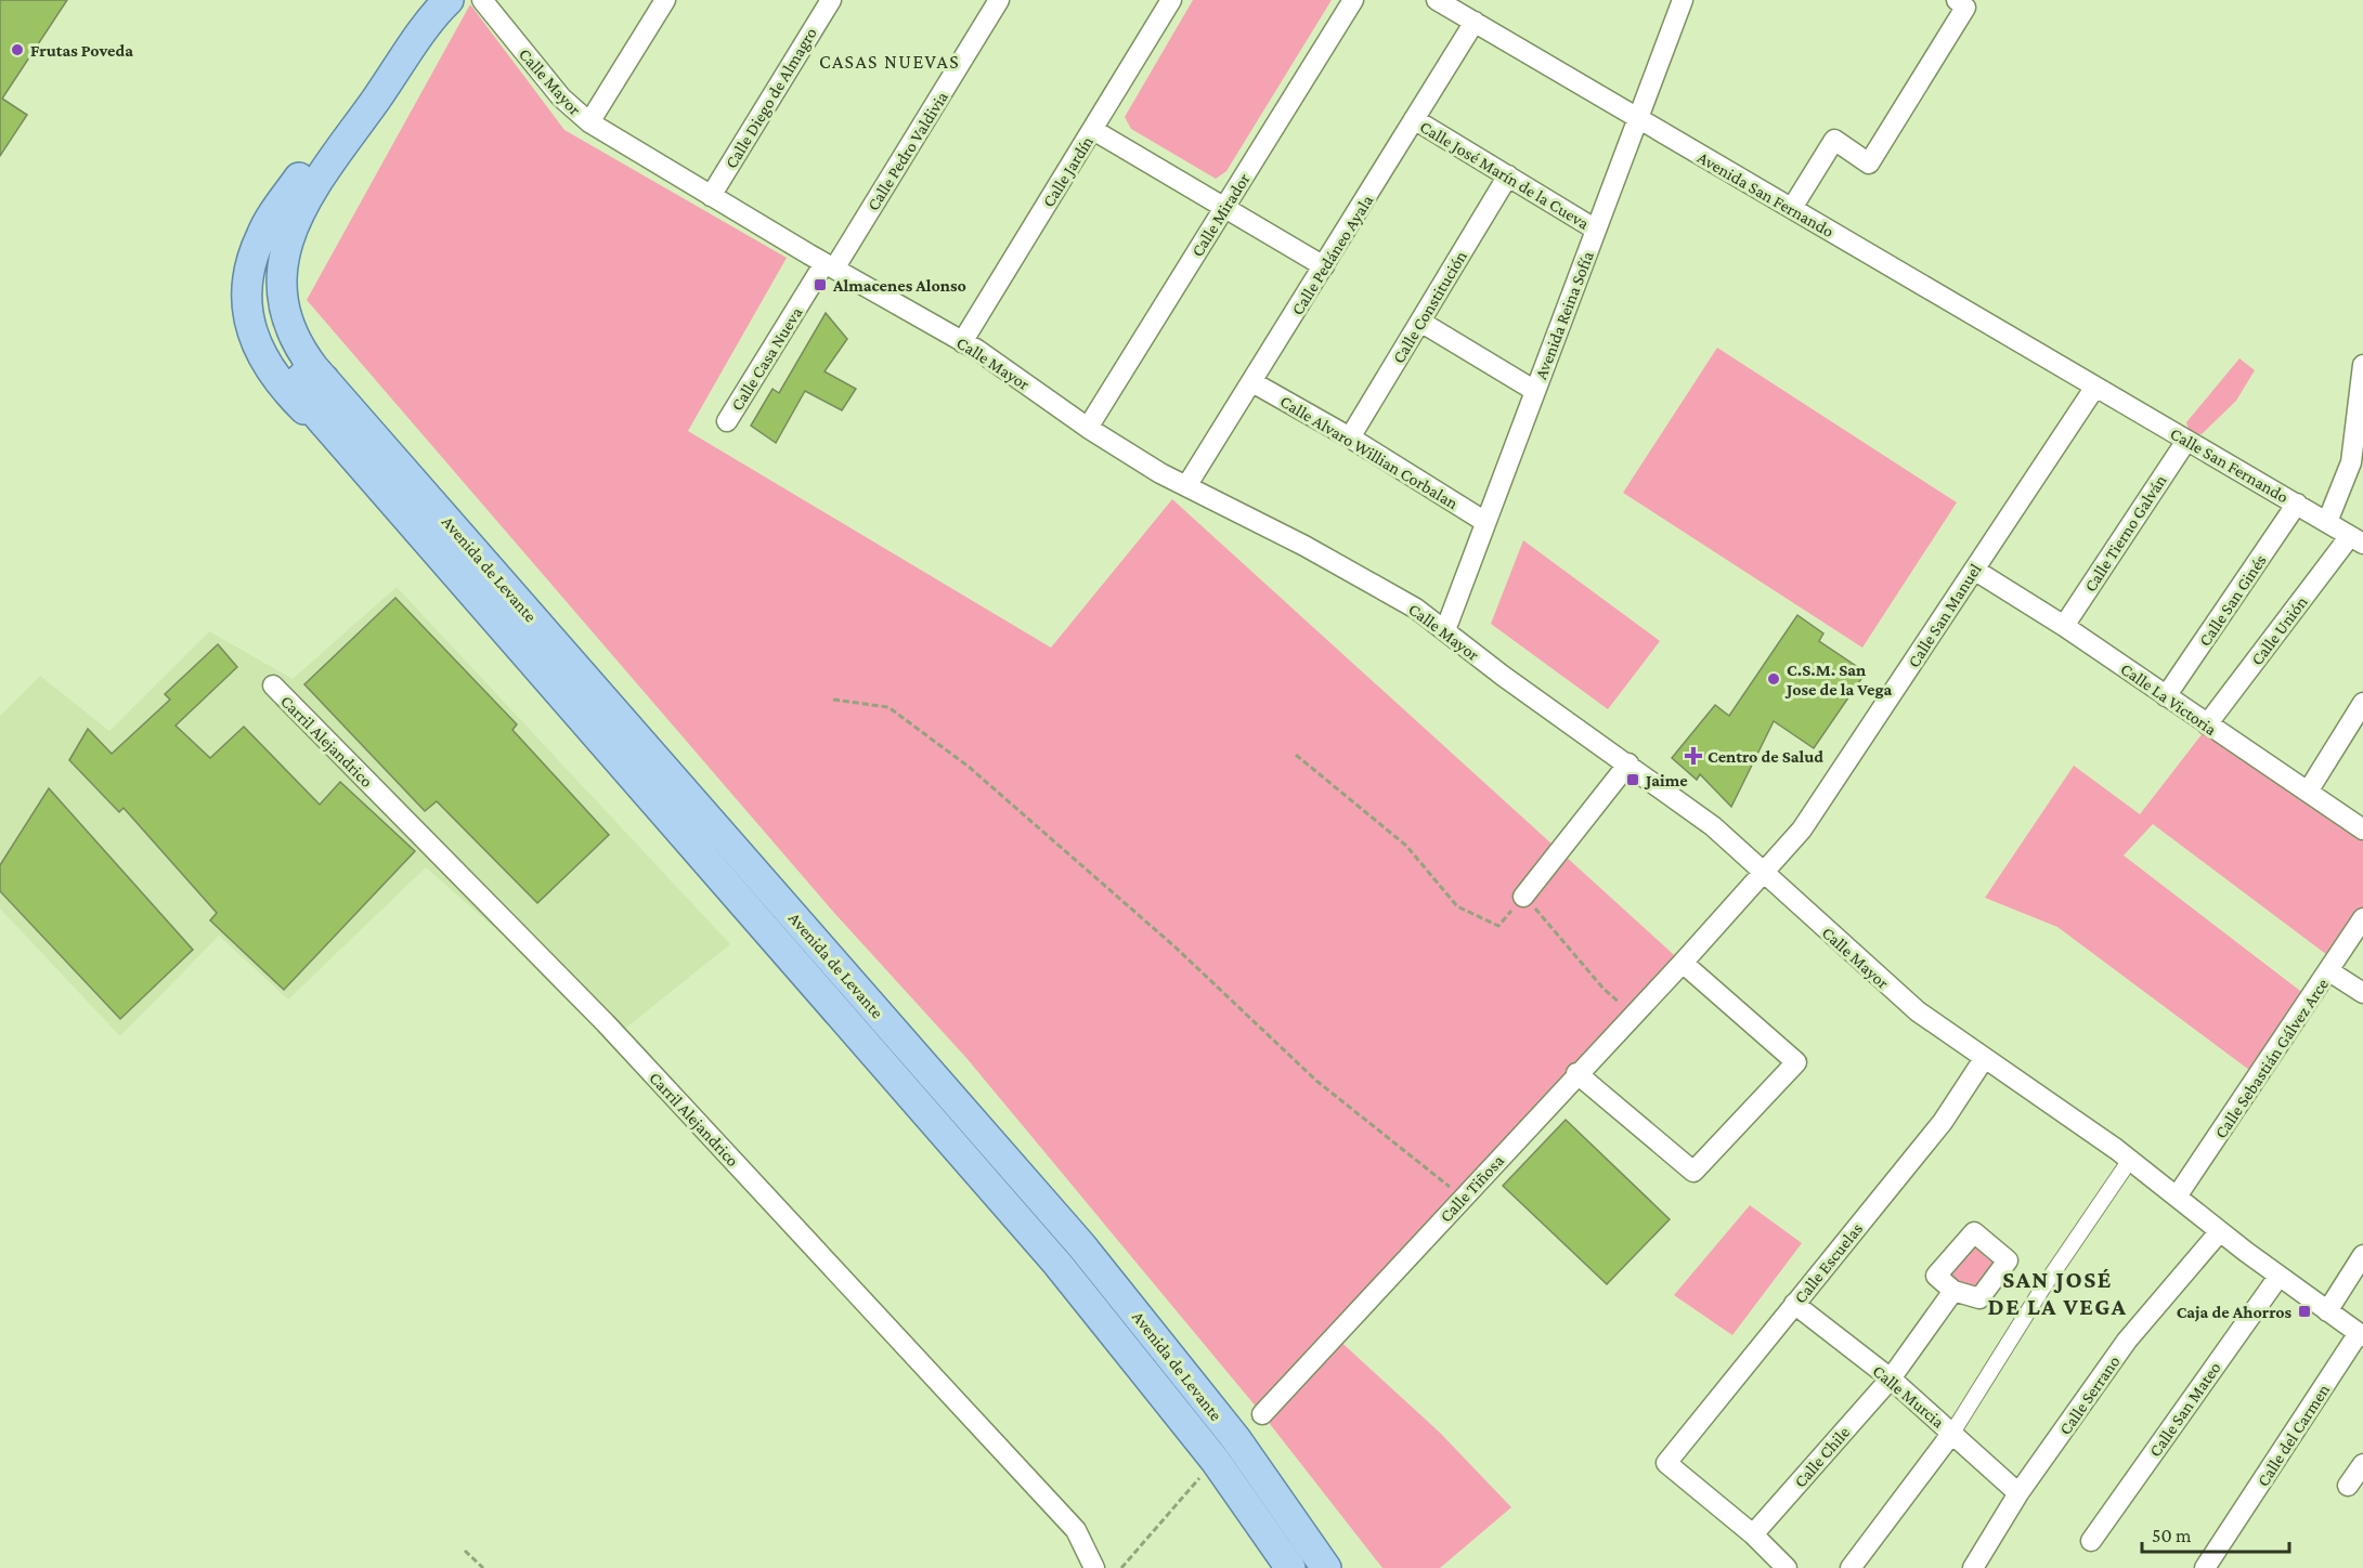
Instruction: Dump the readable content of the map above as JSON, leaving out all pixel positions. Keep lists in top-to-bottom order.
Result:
{
  "streets": {
    "main road": ["Avenida de Levante"],
    "street": [
      "Calle Mayor",
      "Calle Diego de Almagro",
      "Calle Pedro Valdivia",
      "Calle Jardín",
      "Calle José Marín de la Cueva",
      "Avenida San Fernando",
      "Calle Mirador",
      "Calle Pedáneo Ayala",
      "Calle Constitución",
      "Avenida Reina Sofía",
      "Calle Casa Nueva",
      "Calle Alvaro Willian Corbalan",
      "Calle San Fernando",
      "Calle Tierno Galván",
      "Calle San Ginés",
      "Calle San Manuel",
      "Calle Unión",
      "Calle La Victoria",
      "Carril Alejandrico",
      "Calle Sebastián Gálvez Arce",
      "Calle Tiñosa",
      "Calle Escuelas",
      "Calle Serrano",
      "Calle Murcia",
      "Calle San Mateo",
      "Calle del Carmen",
      "Calle Chile"
    ]
  },
  "crossings": [
    ["Calle Mayor", "Calle Diego de Almagro"],
    ["Calle Mayor", "Calle Pedro Valdivia"],
    ["Calle Mayor", "Calle Jardín"],
    ["Calle Mayor", "Calle Mirador"],
    ["Calle Mayor", "Calle Pedáneo Ayala"],
    ["Calle Mayor", "Avenida Reina Sofía"],
    ["Calle Mayor", "Calle Casa Nueva"],
    ["Calle Mayor", "Calle San Manuel"],
    ["Calle Mayor", "Calle Sebastián Gálvez Arce"],
    ["Calle Mayor", "Calle Escuelas"],
    ["Calle Mayor", "Calle Serrano"],
    ["Calle Mayor", "Calle San Mateo"],
    ["Calle Mayor", "Calle del Carmen"],
    ["Calle Pedro Valdivia", "Calle Casa Nueva"],
    ["Calle José Marín de la Cueva", "Calle Pedáneo Ayala"],
    ["Calle José Marín de la Cueva", "Calle Constitución"],
    ["Calle José Marín de la Cueva", "Avenida Reina Sofía"],
    ["Avenida San Fernando", "Calle Pedáneo Ayala"],
    ["Avenida San Fernando", "Avenida Reina Sofía"],
    ["Avenida San Fernando", "Calle San Fernando"],
    ["Avenida San Fernando", "Calle San Manuel"],
    ["Calle Pedáneo Ayala", "Calle Alvaro Willian Corbalan"],
    ["Calle Constitución", "Calle Alvaro Willian Corbalan"],
    ["Avenida Reina Sofía", "Calle Alvaro Willian Corbalan"],
    ["Calle San Fernando", "Calle Tierno Galván"],
    ["Calle San Fernando", "Calle San Ginés"],
    ["Calle San Fernando", "Calle San Manuel"],
    ["Calle San Fernando", "Calle Unión"],
    ["Calle Tierno Galván", "Calle La Victoria"],
    ["Calle San Ginés", "Calle La Victoria"],
    ["Calle San Manuel", "Calle La Victoria"],
    ["Calle San Manuel", "Calle Tiñosa"],
    ["Calle Unión", "Calle La Victoria"],
    ["Calle Escuelas", "Calle Murcia"],
    ["Calle Escuelas", "Calle Chile"],
    ["Calle Serrano", "Calle Murcia"],
    ["Calle Murcia", "Calle Chile"]
  ],
  "districts": ["CASAS NUEVAS", "SAN JOSÉ DE LA VEGA"],
  "places": {
    "other": ["Frutas Poveda", "C.S.M. San Jose de la Vega"],
    "transit": ["Almacenes Alonso", "Jaime", "Caja de Ahorros"],
    "health": ["Centro de Salud"]
  },
  "scale_bar": "50 m"
}
